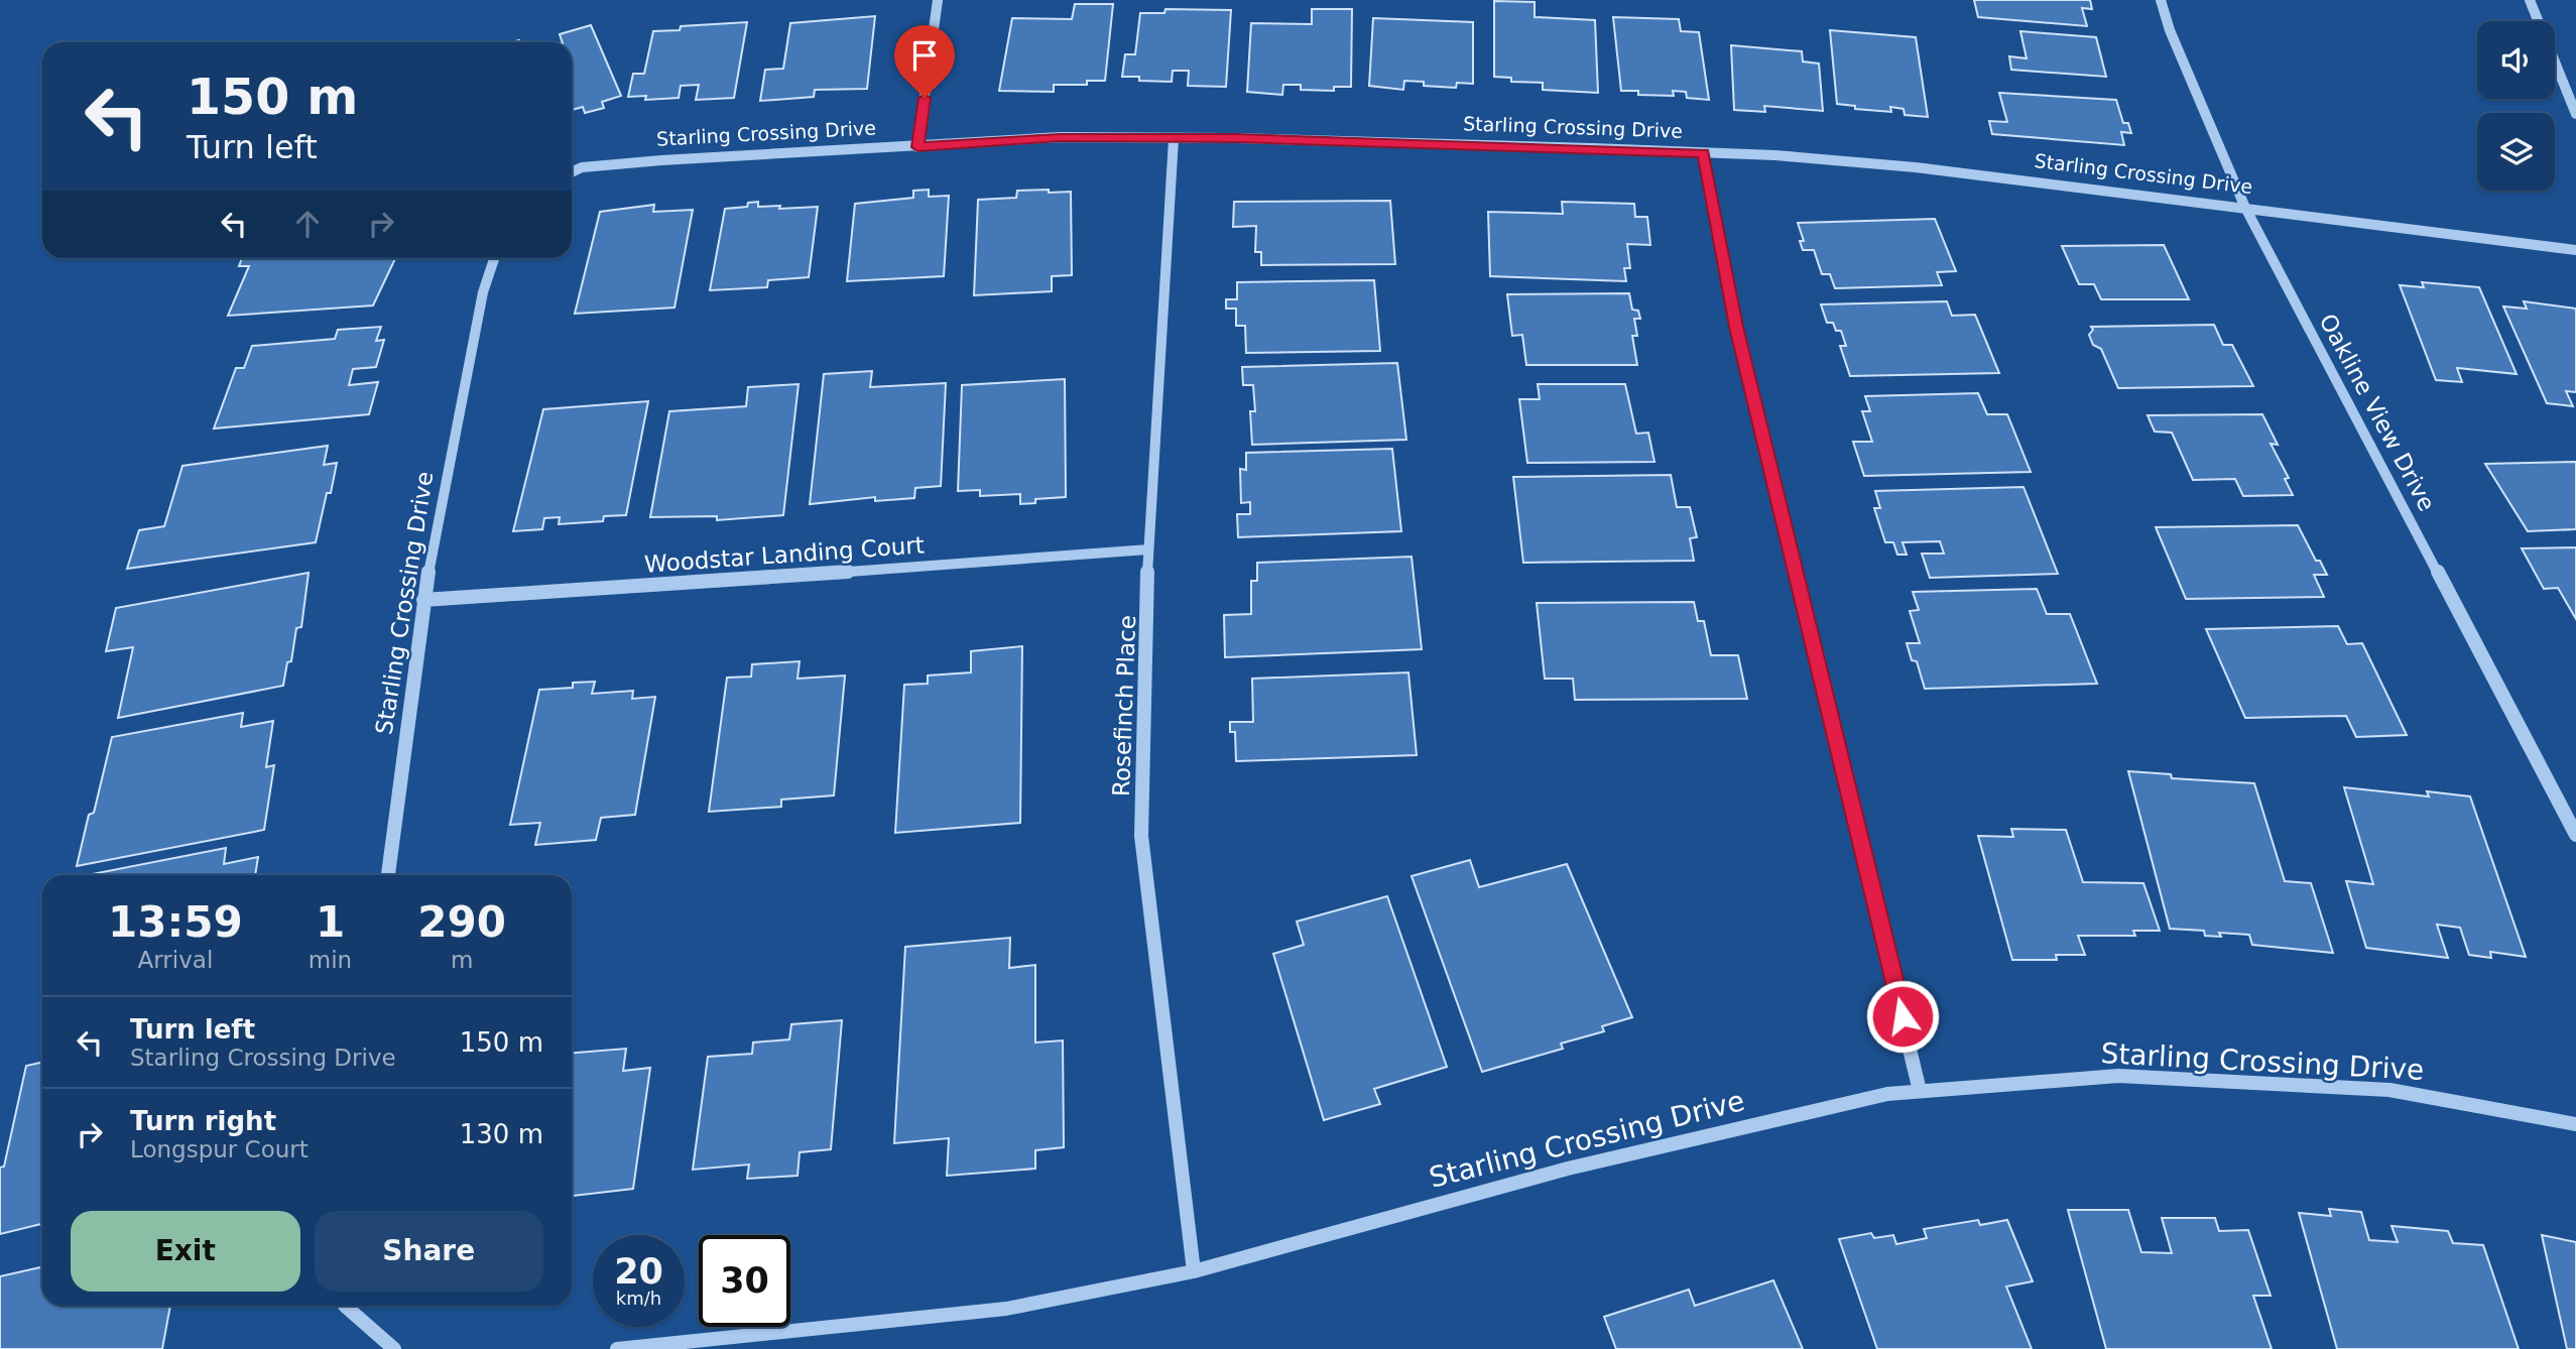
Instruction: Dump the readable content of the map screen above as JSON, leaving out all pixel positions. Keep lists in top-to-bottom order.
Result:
{
  "streets": {
    "street": [
      "Starling Crossing Drive",
      "Oakline View Drive",
      "Woodstar Landing Court",
      "Rosefinch Place"
    ]
  },
  "crossings": [
    ["Starling Crossing Drive", "Oakline View Drive"],
    ["Starling Crossing Drive", "Woodstar Landing Court"],
    ["Starling Crossing Drive", "Rosefinch Place"],
    ["Woodstar Landing Court", "Rosefinch Place"]
  ],
  "page": {
    "turn": ["150 m", "Turn left"],
    "eta": [
      "13:59",
      "Arrival",
      "1",
      "min",
      "290",
      "m"
    ],
    "list": [
      {
        "name": "Turn left",
        "note": "Starling Crossing Drive",
        "value": "150 m"
      },
      {
        "name": "Turn right",
        "note": "Longspur Court",
        "value": "130 m"
      }
    ],
    "buttons": ["Exit", "Share"],
    "speed": "20 km/h",
    "limit": "30"
  }
}
